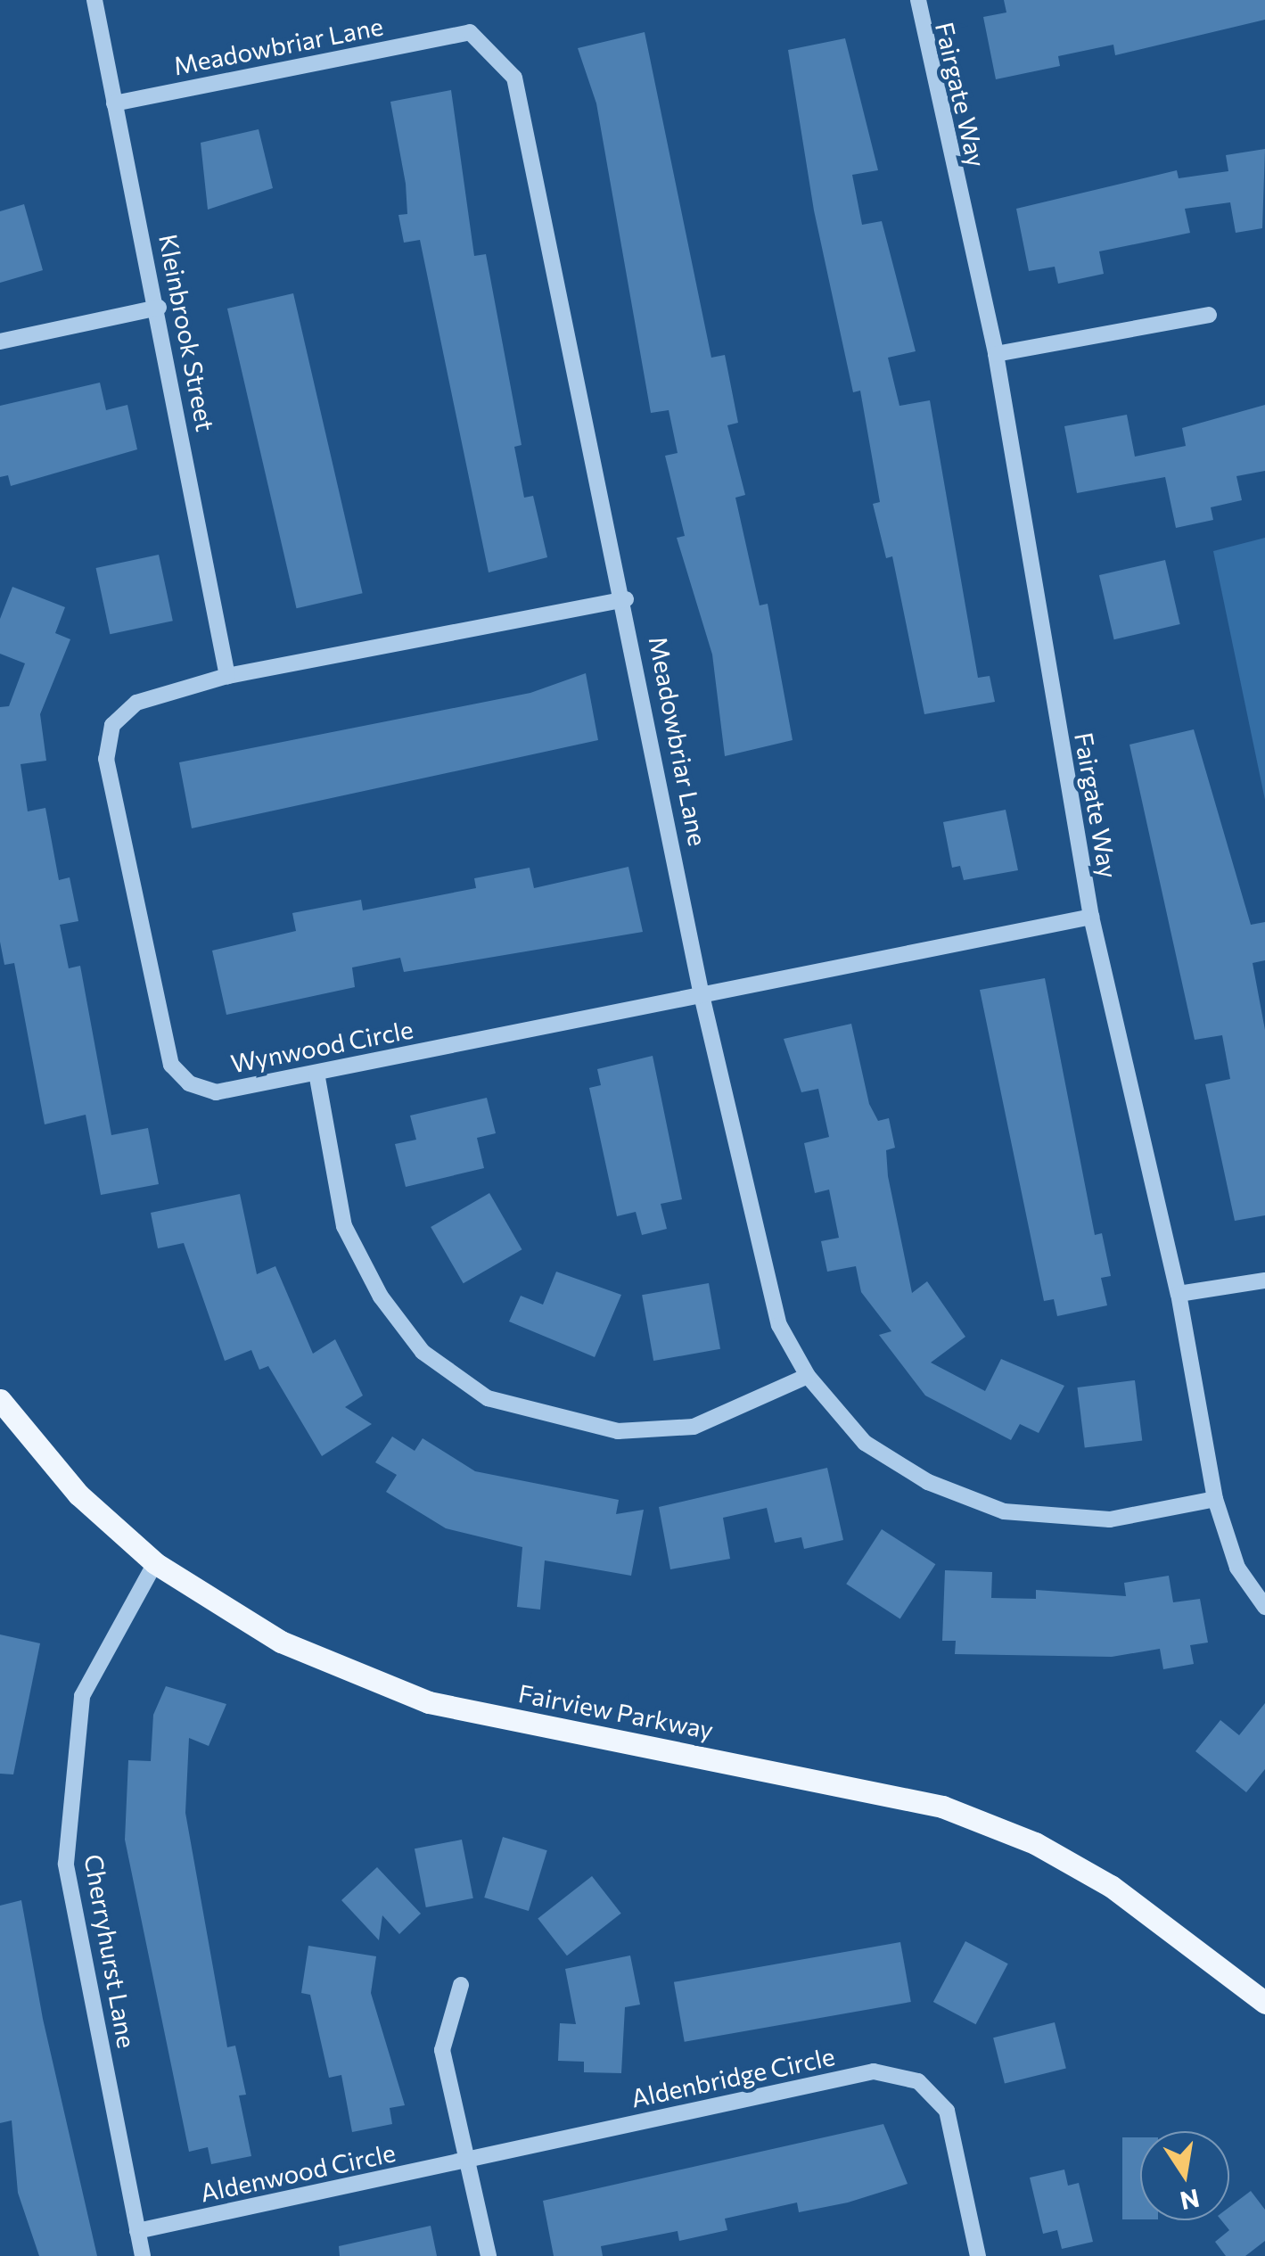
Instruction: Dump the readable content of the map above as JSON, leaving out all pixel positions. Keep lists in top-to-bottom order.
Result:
{
  "streets": {
    "main road": ["Fairview Parkway"],
    "street": [
      "Meadowbriar Lane",
      "Fairgate Way",
      "Kleinbrook Street",
      "Wynwood Circle",
      "Cherryhurst Lane",
      "Aldenbridge Circle",
      "Aldenwood Circle"
    ]
  },
  "crossings": [
    ["Meadowbriar Lane", "Fairgate Way"],
    ["Meadowbriar Lane", "Kleinbrook Street"],
    ["Meadowbriar Lane", "Wynwood Circle"],
    ["Fairgate Way", "Wynwood Circle"],
    ["Kleinbrook Street", "Wynwood Circle"],
    ["Fairview Parkway", "Cherryhurst Lane"],
    ["Cherryhurst Lane", "Aldenwood Circle"],
    ["Aldenbridge Circle", "Aldenwood Circle"]
  ],
  "north": "bottom"
}
